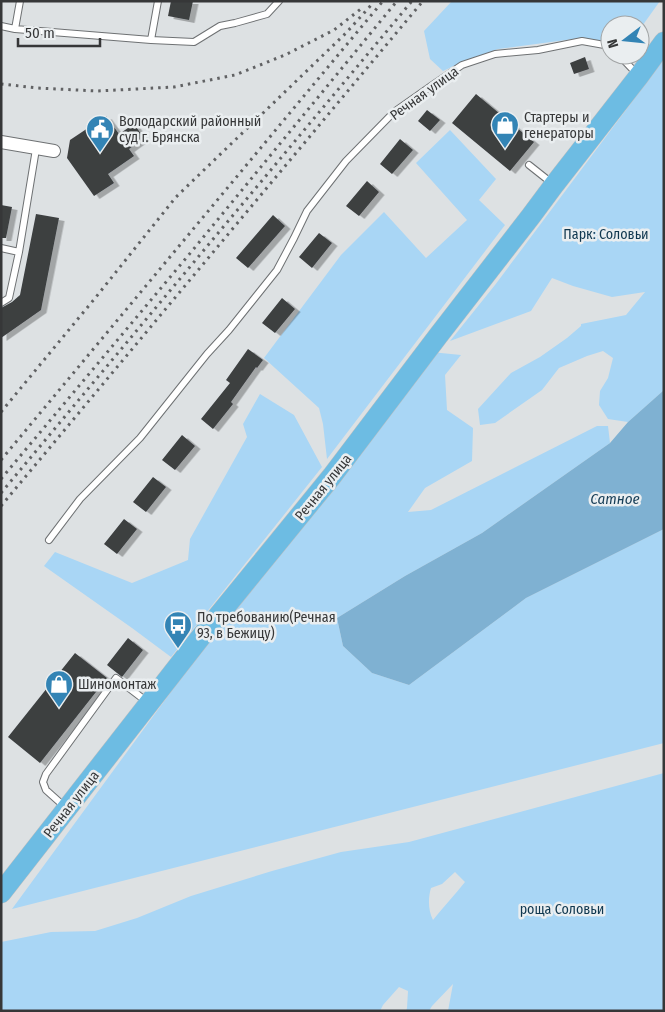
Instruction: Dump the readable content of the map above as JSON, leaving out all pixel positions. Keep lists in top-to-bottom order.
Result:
{
  "streets": {
    "main road": ["Речная улица"]
  },
  "water": ["Сатное"],
  "parks": ["Парк: Соловьи", "роща Соловьи"],
  "places": {
    "shop": ["Стартеры и генераторы", "Шиномонтаж"],
    "public building": ["Володарский районный суд г. Брянска"],
    "bus stop": ["По требованию(Речная 93, в Бежицу)"]
  },
  "scale_bar": "50 m",
  "north": "left"
}
